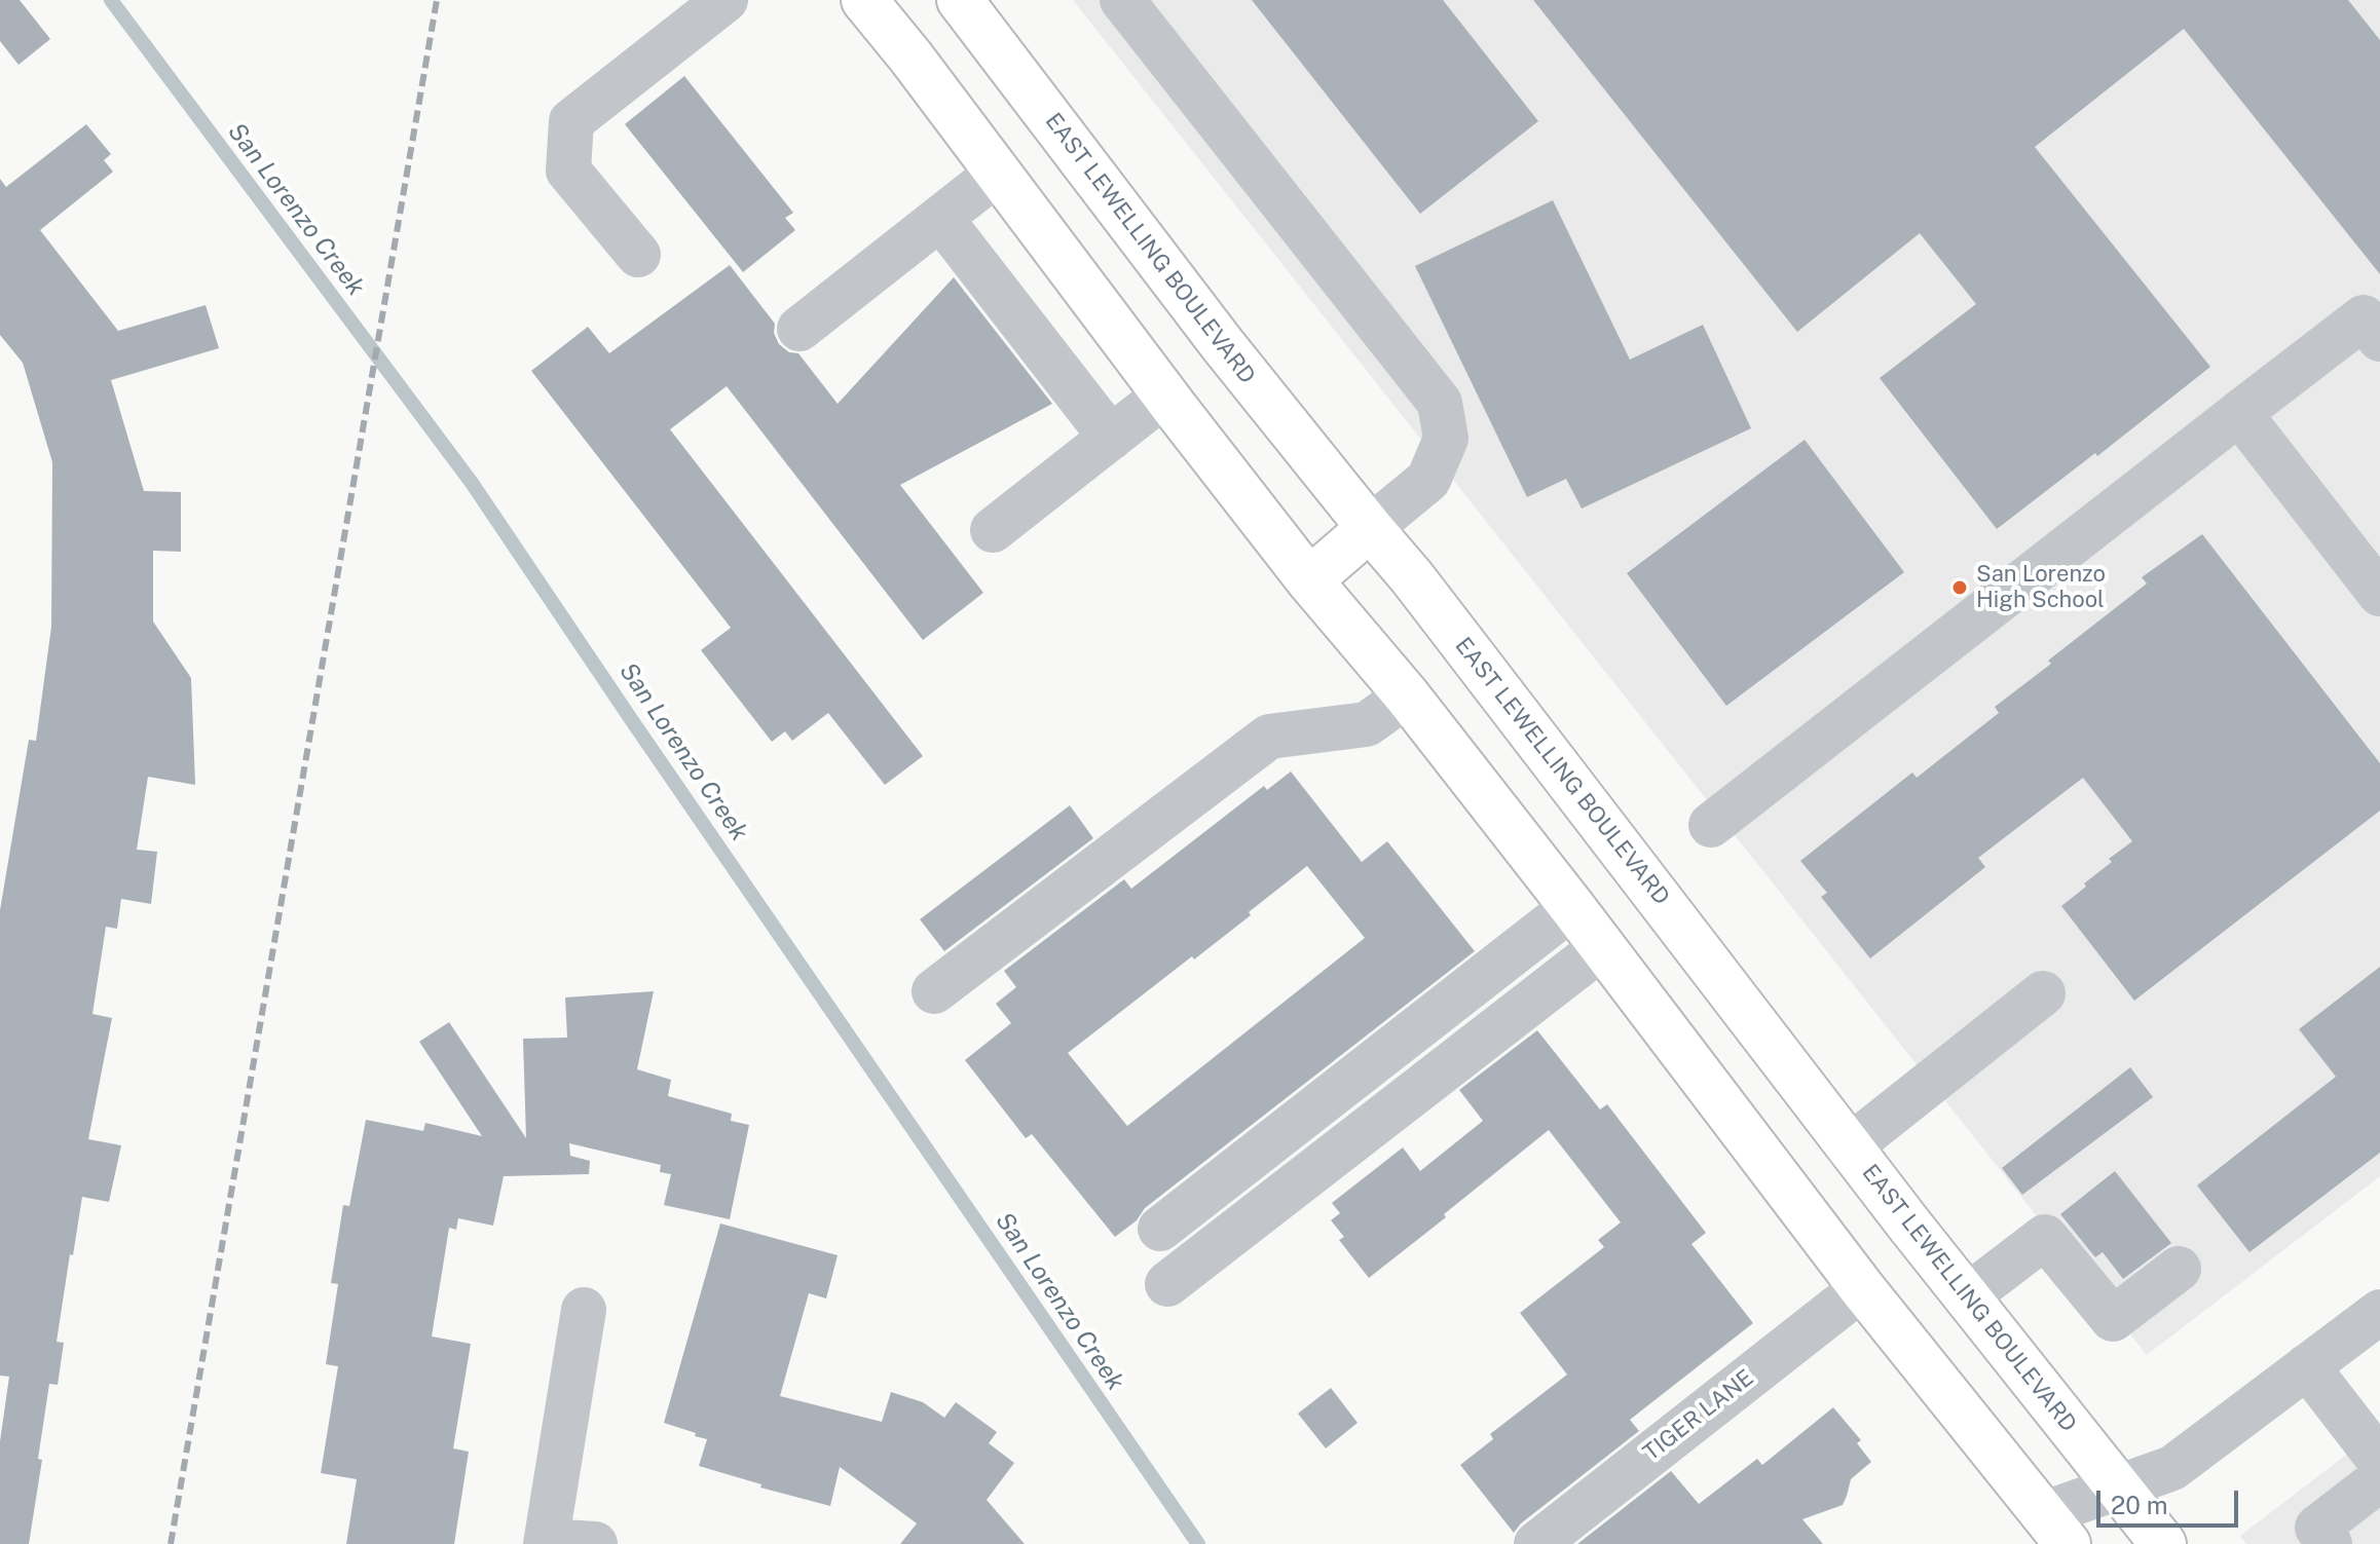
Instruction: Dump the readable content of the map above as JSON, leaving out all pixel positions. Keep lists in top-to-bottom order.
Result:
{
  "streets": {
    "main road": ["EAST LEWELLING BOULEVARD"],
    "street": ["TIGER LANE"]
  },
  "water": ["San Lorenzo Creek"],
  "places": ["San Lorenzo High School"],
  "scale_bar": "20 m"
}
